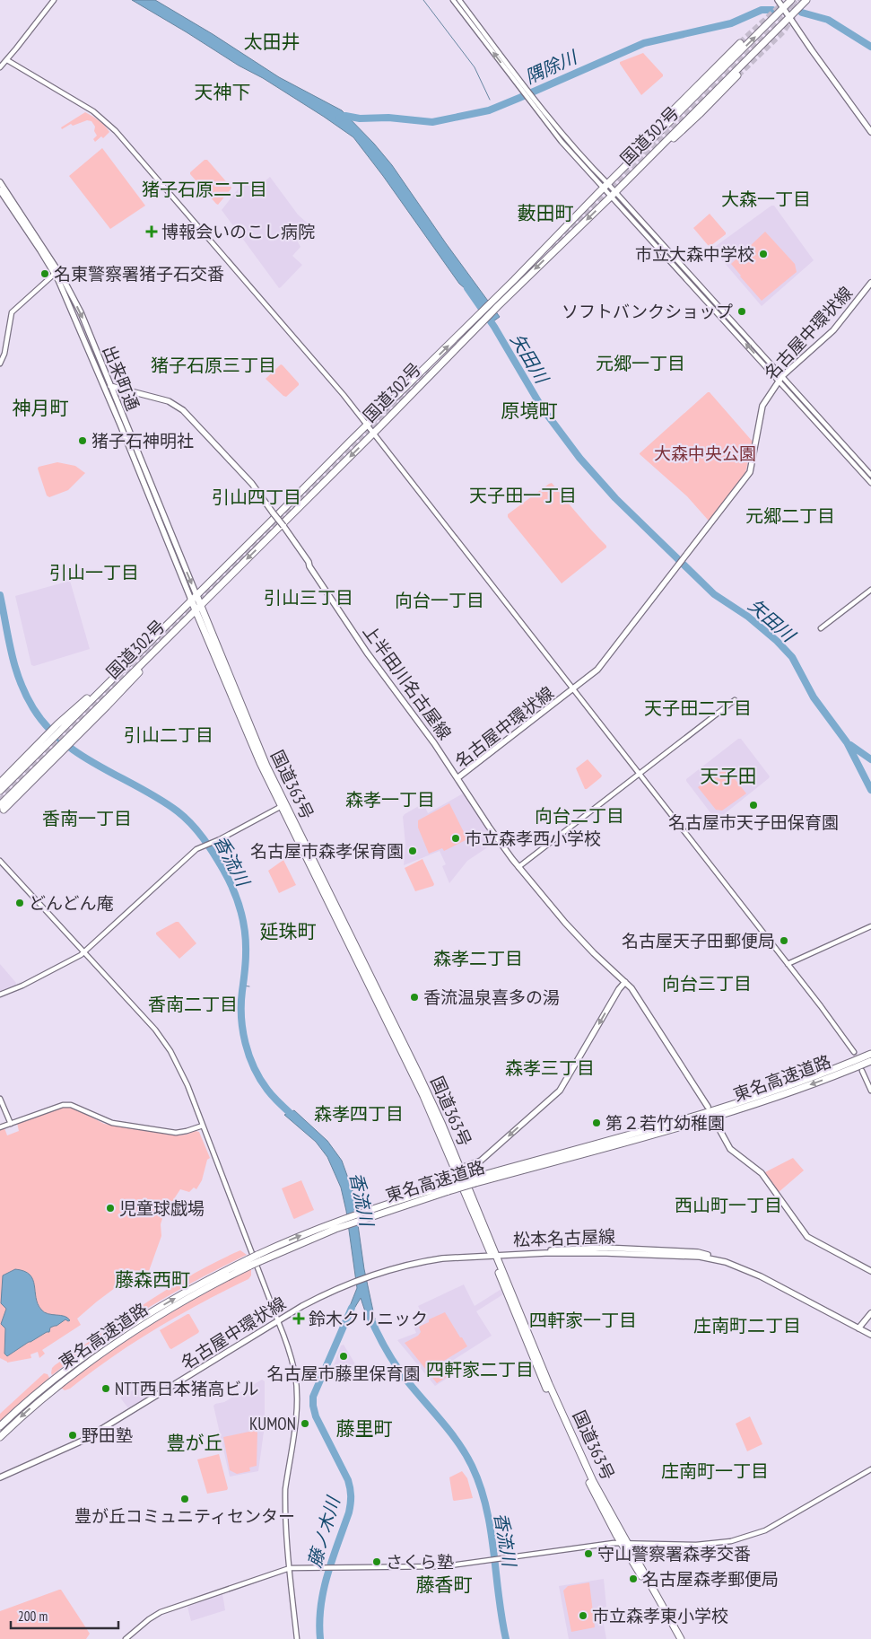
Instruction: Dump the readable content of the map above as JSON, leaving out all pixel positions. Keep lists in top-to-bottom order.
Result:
{
  "streets": {
    "highway": ["国道302号", "国道363号", "東名高速道路"],
    "main road": [
      "名古屋中環状線",
      "出来町通",
      "上半田川名古屋線",
      "松本名古屋線"
    ]
  },
  "crossings": [
    ["国道302号", "出来町通"],
    ["国道302号", "国道363号"],
    ["名古屋中環状線", "上半田川名古屋線"],
    ["名古屋中環状線", "国道363号"],
    ["名古屋中環状線", "松本名古屋線"],
    ["出来町通", "上半田川名古屋線"],
    ["出来町通", "国道363号"],
    ["国道363号", "松本名古屋線"]
  ],
  "districts": [
    "太田井",
    "天神下",
    "猪子石原二丁目",
    "大森一丁目",
    "藪田町",
    "元郷一丁目",
    "猪子石原三丁目",
    "神月町",
    "原境町",
    "天子田一丁目",
    "引山四丁目",
    "元郷二丁目",
    "引山一丁目",
    "引山三丁目",
    "向台一丁目",
    "天子田二丁目",
    "引山二丁目",
    "天子田",
    "森孝一丁目",
    "向台二丁目",
    "香南一丁目",
    "延珠町",
    "森孝二丁目",
    "向台三丁目",
    "香南二丁目",
    "森孝三丁目",
    "森孝四丁目",
    "西山町一丁目",
    "藤森西町",
    "四軒家一丁目",
    "庄南町二丁目",
    "四軒家二丁目",
    "藤里町",
    "豊が丘",
    "庄南町一丁目",
    "藤香町"
  ],
  "water": [
    "隅除川",
    "矢田川",
    "香流川",
    "藤ノ木川"
  ],
  "parks": ["大森中央公園"],
  "places": {
    "health": ["博報会いのこし病院", "鈴木クリニック"],
    "other": [
      "市立大森中学校",
      "名東警察署猪子石交番",
      "ソフトバンクショップ",
      "猪子石神明社",
      "名古屋市天子田保育園",
      "市立森孝西小学校",
      "名古屋市森孝保育園",
      "どんどん庵",
      "名古屋天子田郵便局",
      "香流温泉喜多の湯",
      "第２若竹幼稚園",
      "児童球戯場",
      "名古屋市藤里保育園",
      "NTT西日本猪高ビル",
      "KUMON",
      "野田塾",
      "豊が丘コミュニティセンター",
      "守山警察署森孝交番",
      "さくら塾",
      "名古屋森孝郵便局",
      "市立森孝東小学校"
    ]
  },
  "scale_bar": "200 m"
}
